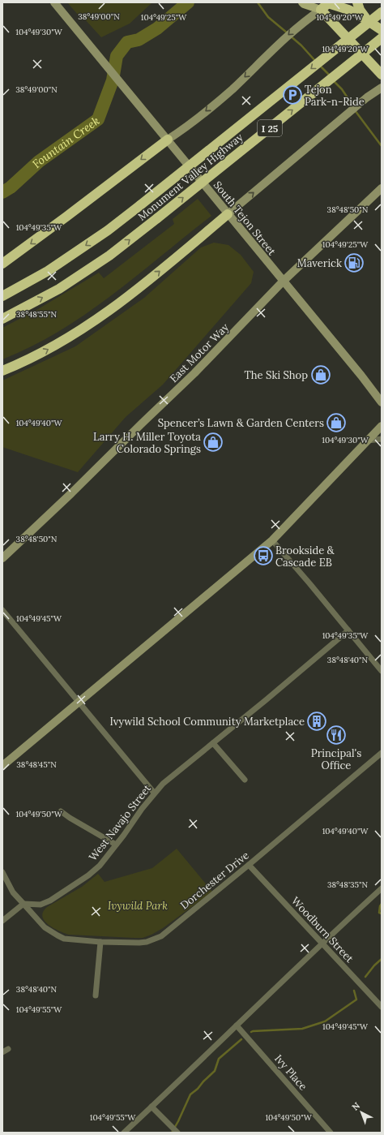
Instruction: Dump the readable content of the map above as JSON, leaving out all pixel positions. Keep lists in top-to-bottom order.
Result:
{
  "streets": {
    "highway": ["I 25", "Monument Valley Highway"],
    "street": [
      "South Tejon Street",
      "East Motor Way",
      "West Navajo Street",
      "Dorchester Drive",
      "Woodburn Street",
      "Ivy Place"
    ]
  },
  "crossings": [
    ["South Tejon Street", "East Motor Way"],
    ["West Navajo Street", "Dorchester Drive"],
    ["Dorchester Drive", "Woodburn Street"]
  ],
  "water": ["Fountain Creek"],
  "parks": ["Ivywild Park"],
  "places": {
    "parking": ["Tejon Park-n-Ride"],
    "fuel station": ["Maverick"],
    "shop": ["The Ski Shop", "Spencer’s Lawn & Garden Centers", "Larry H. Miller Toyota Colorado Springs"],
    "bus stop": ["Brookside & Cascade EB"],
    "building": ["Ivywild School Community Marketplace"],
    "restaurant": ["Principal's Office"]
  },
  "north": "top left",
  "coordinates": [
    "38°49'00\"N",
    "104°49'25\"W",
    "104°49'20\"W",
    "104°49'30\"W",
    "38°48'50\"N",
    "104°49'35\"W",
    "38°48'55\"N",
    "104°49'40\"W",
    "104°49'45\"W",
    "38°48'40\"N",
    "38°48'45\"N",
    "104°49'50\"W",
    "38°48'35\"N",
    "104°49'55\"W"
  ]
}
